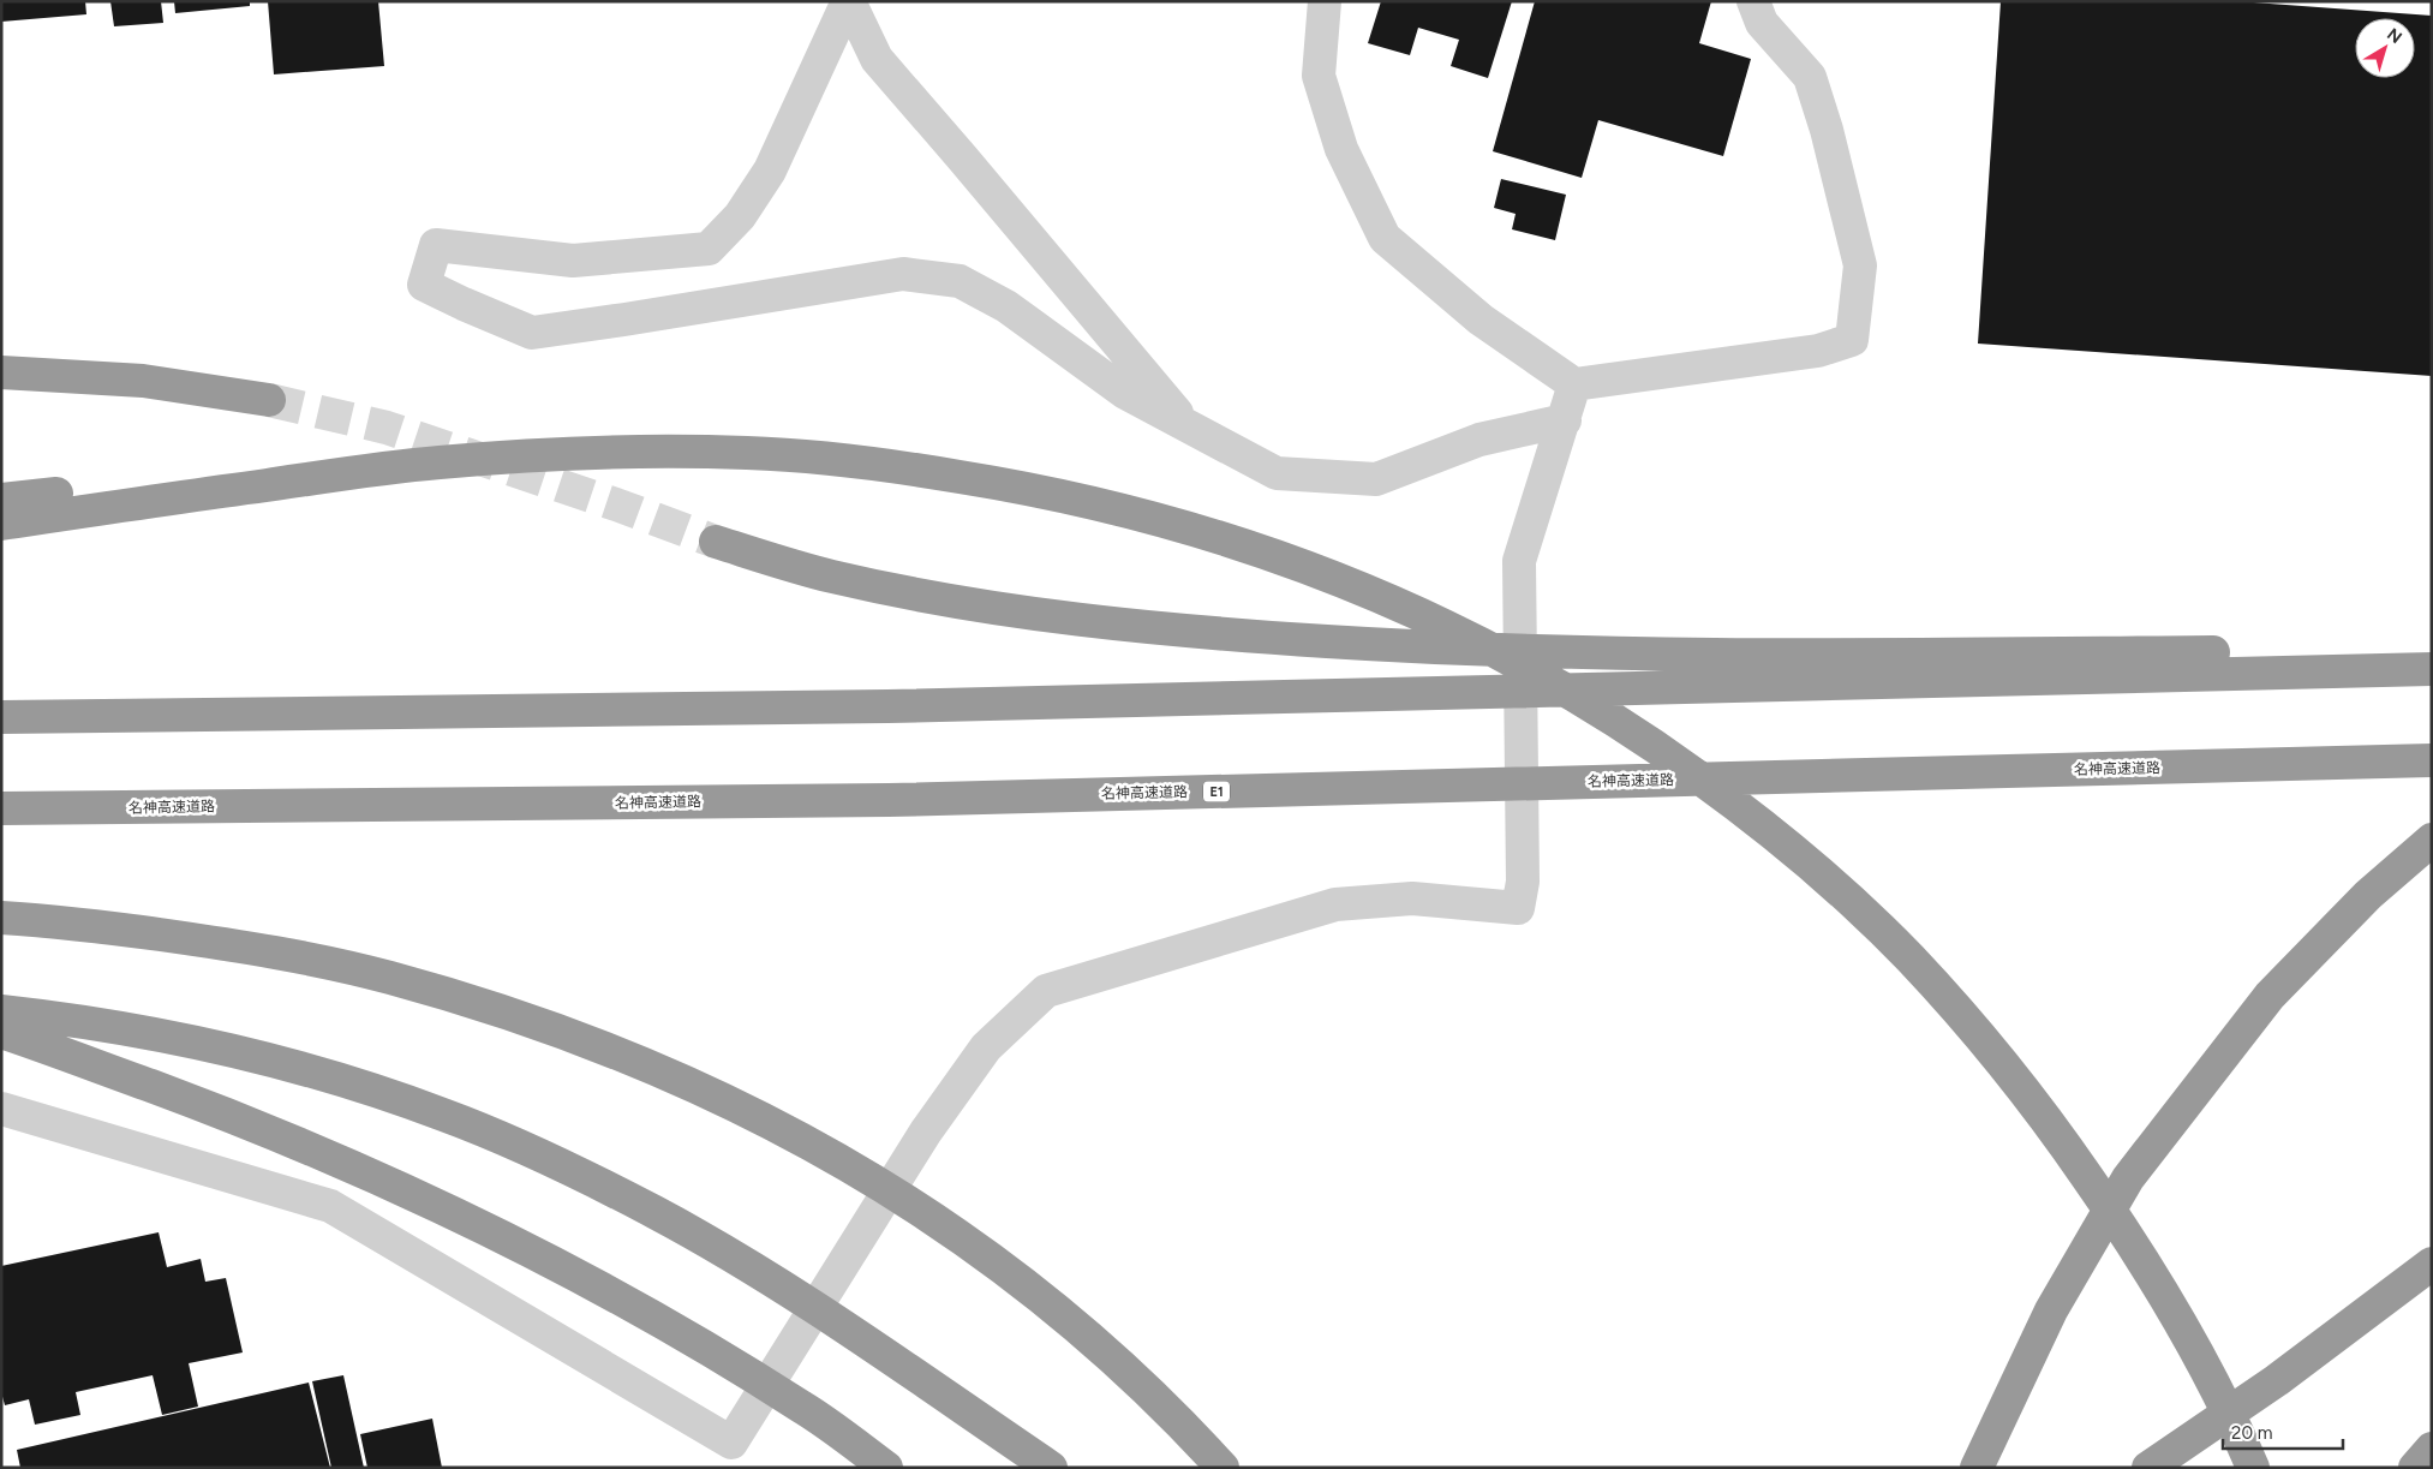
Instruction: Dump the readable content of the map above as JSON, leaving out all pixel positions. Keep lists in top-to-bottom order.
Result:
{
  "streets": {
    "highway": ["名神高速道路", "E1"]
  },
  "scale_bar": "20 m",
  "north": "top right"
}
